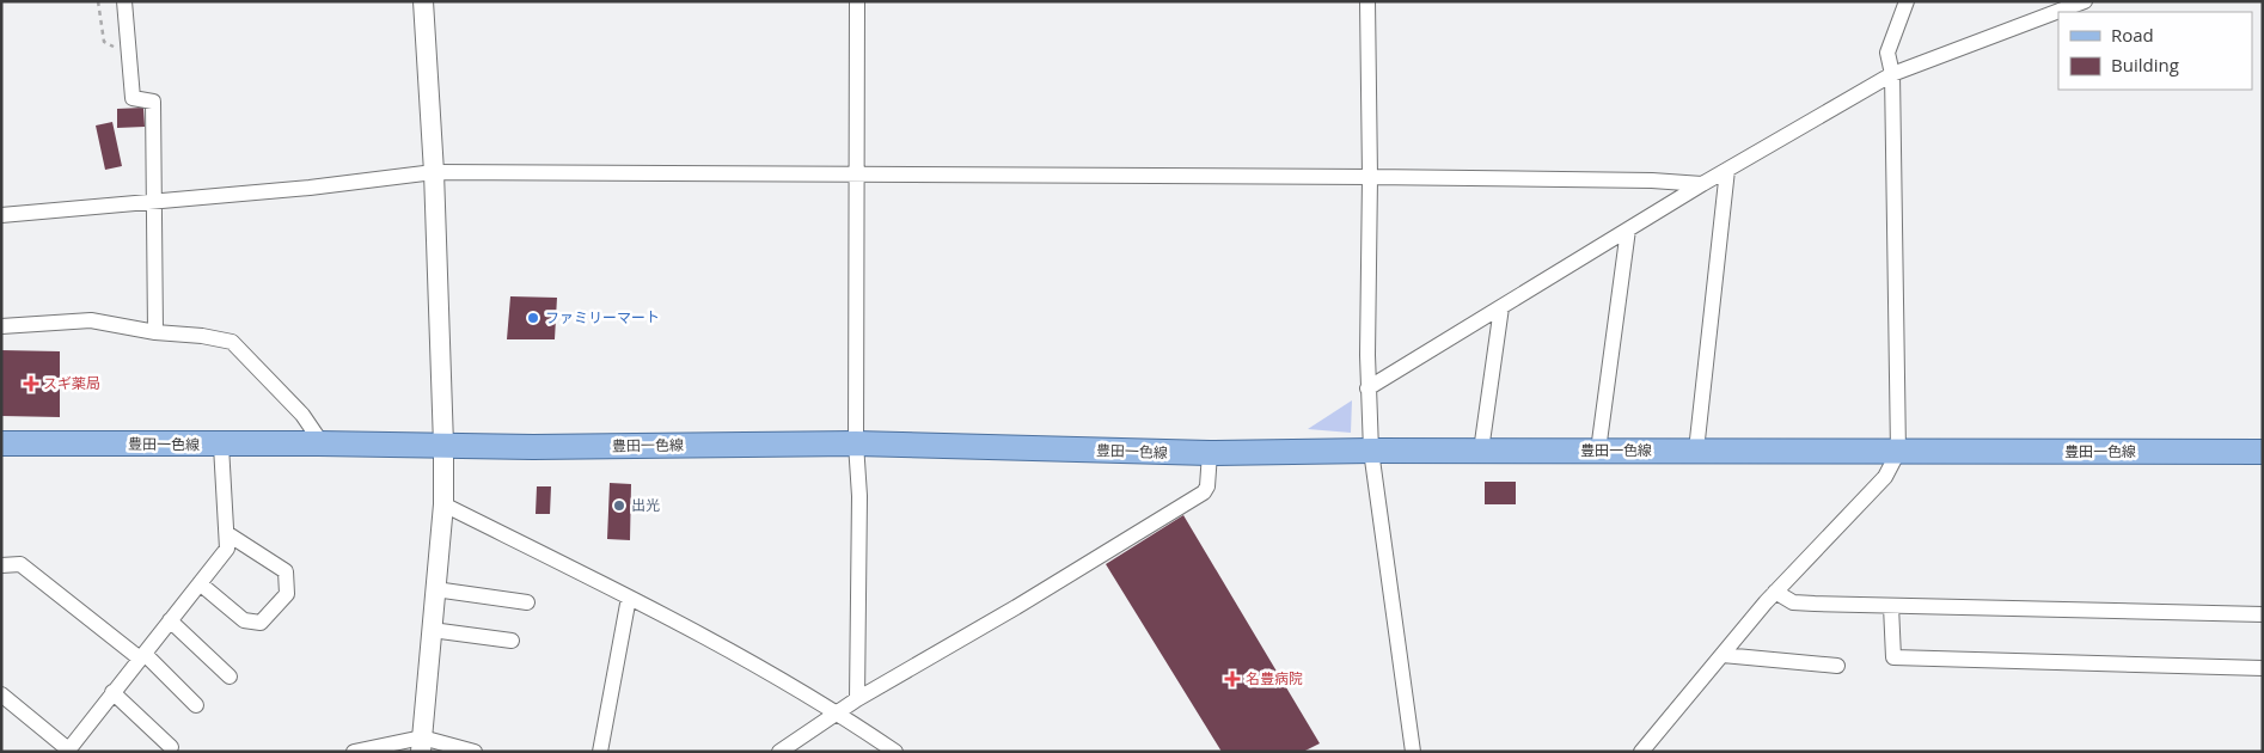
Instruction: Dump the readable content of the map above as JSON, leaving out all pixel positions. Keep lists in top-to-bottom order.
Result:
{
  "streets": {
    "main road": ["豊田一色線"]
  },
  "places": {
    "other": ["ファミリーマート", "出光"],
    "health": ["スギ薬局", "名豊病院"]
  },
  "legend": ["Road", "Building"]
}
